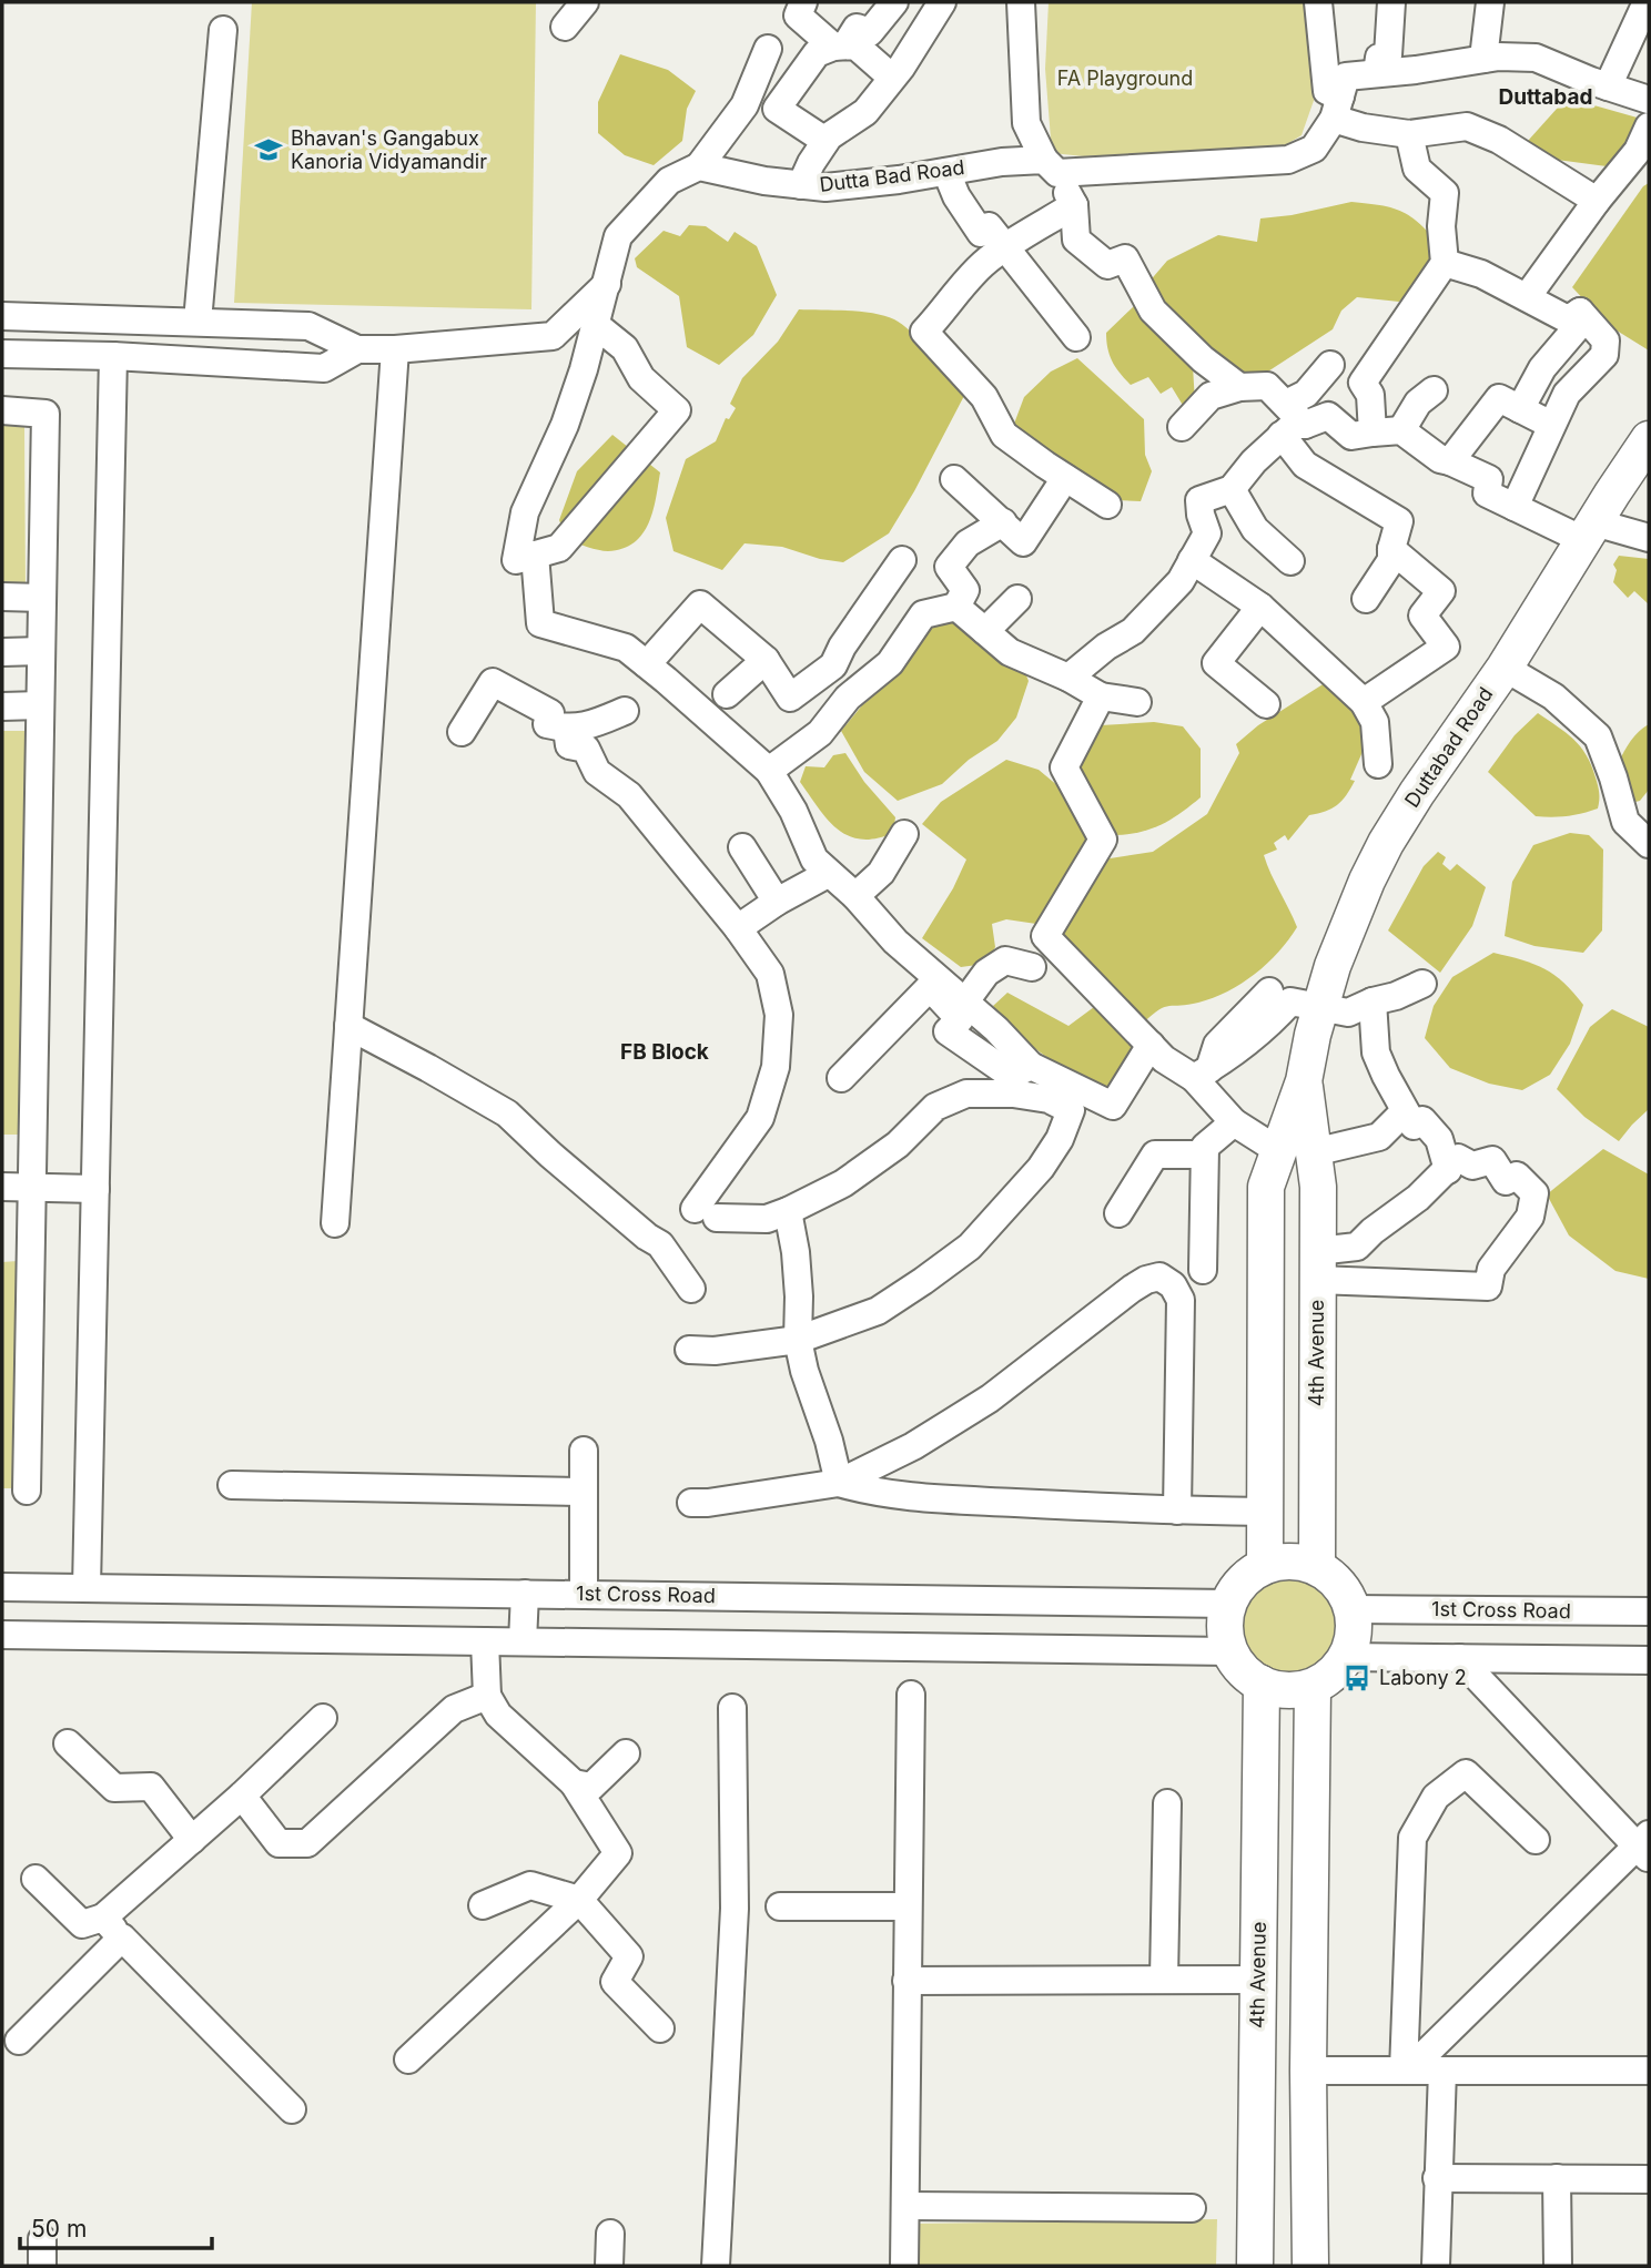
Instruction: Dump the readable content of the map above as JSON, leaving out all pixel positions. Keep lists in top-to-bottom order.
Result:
{
  "streets": {
    "main road": ["Duttabad Road", "4th Avenue"],
    "street": ["Dutta Bad Road", "1st Cross Road"]
  },
  "crossings": [
    ["Duttabad Road", "4th Avenue"],
    ["4th Avenue", "1st Cross Road"]
  ],
  "districts": ["Duttabad", "FB Block"],
  "parks": ["FA Playground"],
  "places": {
    "school or university": ["Bhavan's Gangabux Kanoria Vidyamandir"],
    "bus stop": ["Labony 2"]
  },
  "scale_bar": "50 m"
}
